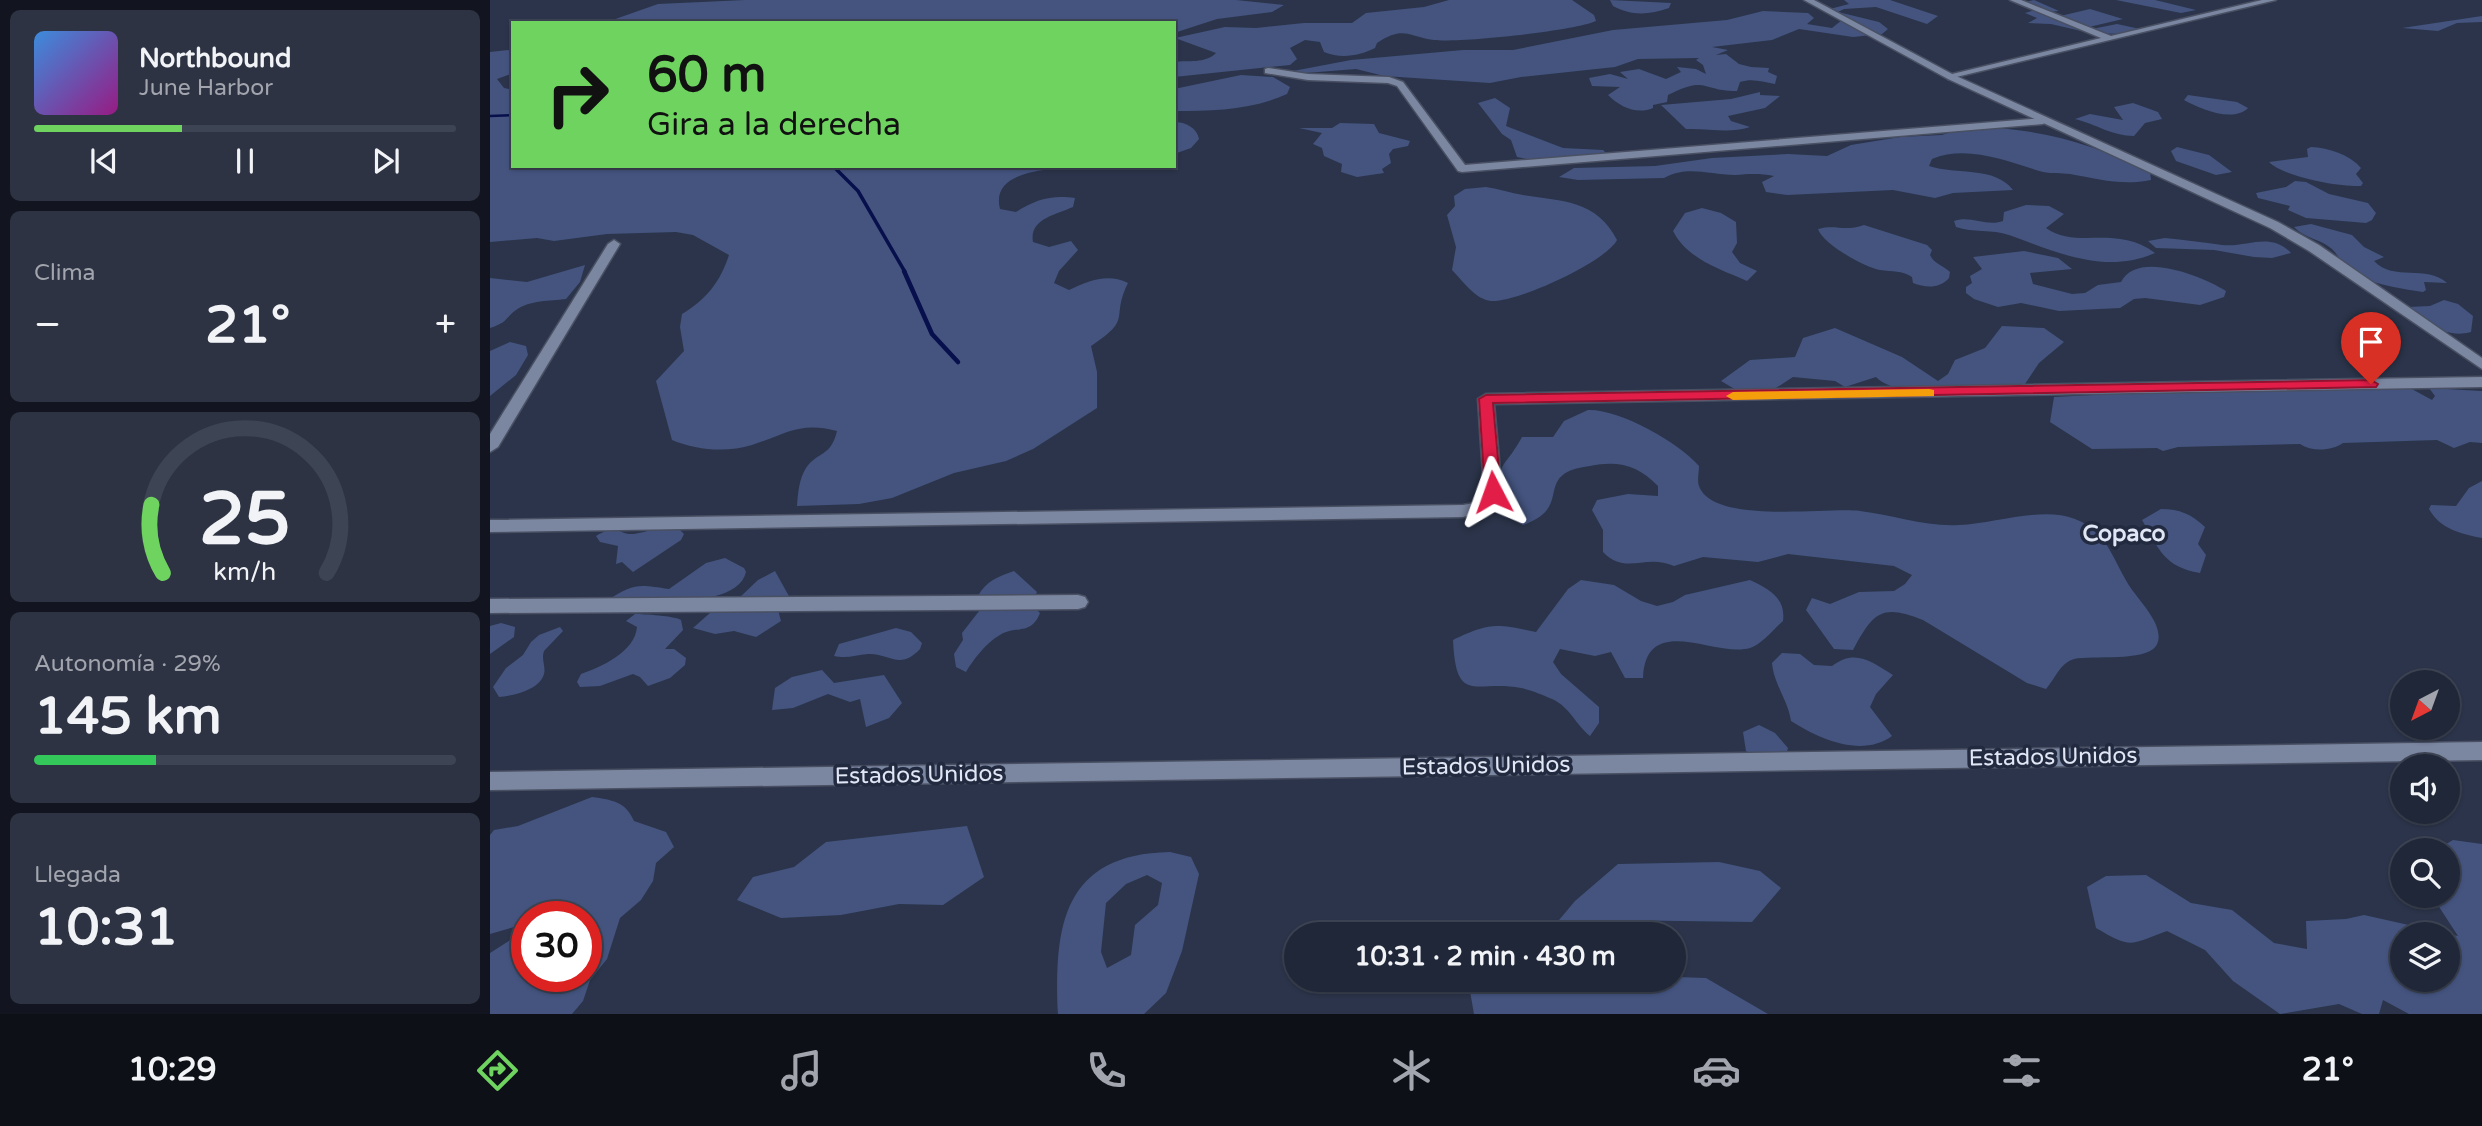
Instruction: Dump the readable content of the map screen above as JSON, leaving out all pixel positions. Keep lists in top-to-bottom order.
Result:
{
  "streets": {
    "street": ["Estados Unidos"]
  },
  "districts": ["Copaco"],
  "north": "bottom left",
  "page": {
    "turn": ["60 m", "Gira a la derecha"],
    "song": ["Northbound", "June Harbor"],
    "tile": [
      "Clima",
      ["Autonomía · 29%", "145 km"],
      ["Llegada", "10:31"]
    ],
    "heat": ["−", "21°", "+"],
    "limit": "30",
    "trip": "10:31 · 2 min · 430 m",
    "tabs": ["10:29", "21°"],
    "gauge": ["25", "km/h"]
  }
}
